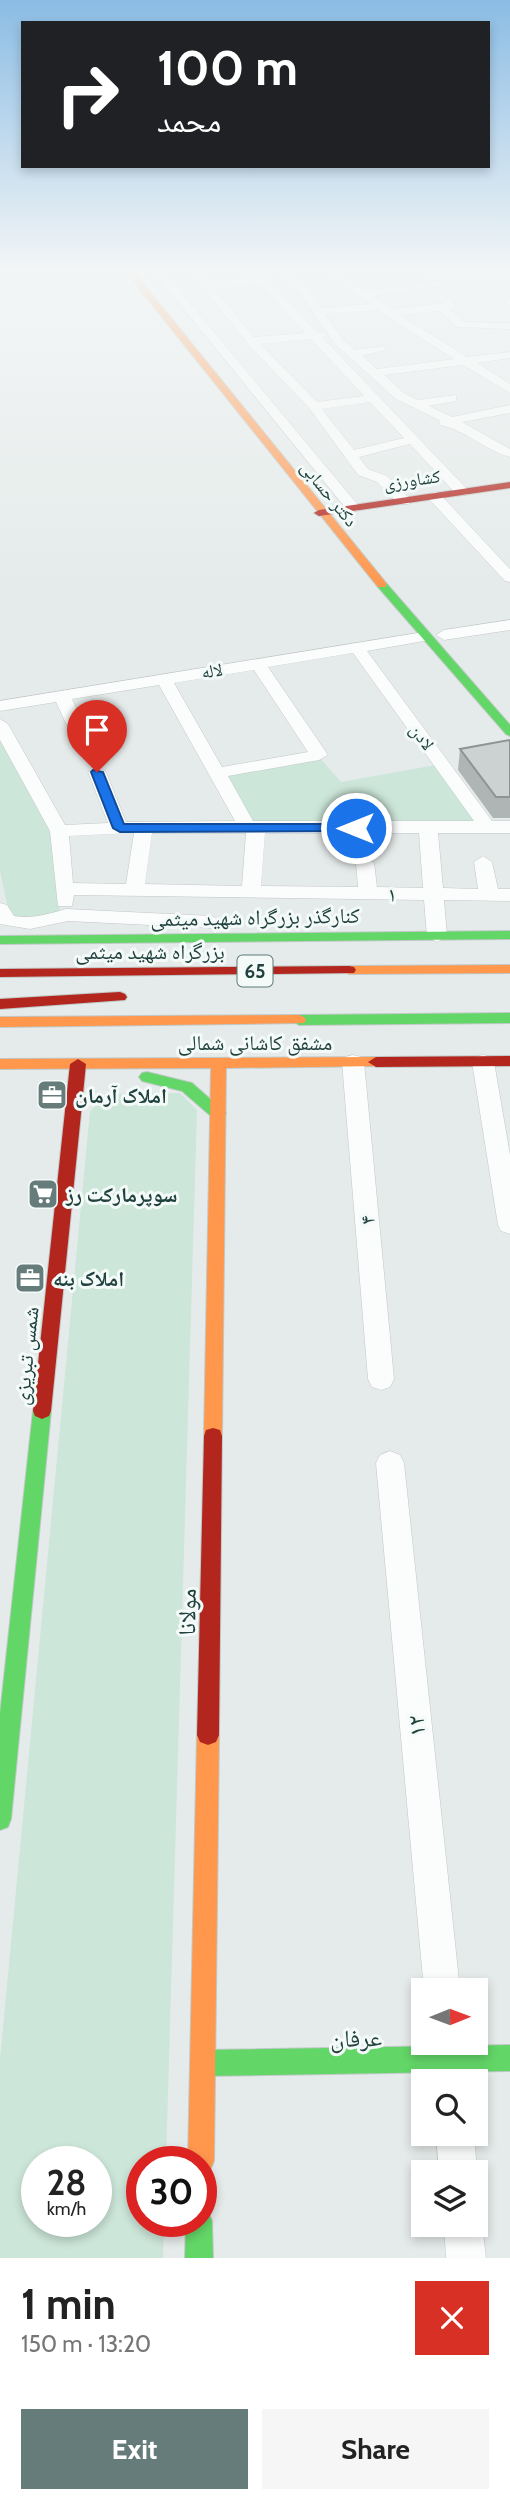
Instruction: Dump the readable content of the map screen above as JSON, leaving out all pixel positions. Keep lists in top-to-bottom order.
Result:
{
  "streets": {
    "main road": [
      "کشاورزی",
      "دکتر حسابی",
      "کنارگذر بزرگراه شهید میثمی",
      "بزرگراه شهید میثمی",
      "65",
      "مشفق کاشانی شمالی",
      "شمس تبریزی",
      "مولانا",
      "عرفان"
    ],
    "street": [
      "لاله",
      "لادن",
      "۱",
      "۴",
      "۱۲"
    ]
  },
  "crossings": [
    ["کشاورزی", "دکتر حسابی"],
    ["دکتر حسابی", "لاله"],
    ["لاله", "لادن"],
    ["مشفق کاشانی شمالی", "۴"],
    ["مشفق کاشانی شمالی", "شمس تبریزی"],
    ["مشفق کاشانی شمالی", "مولانا"],
    ["مولانا", "عرفان"]
  ],
  "places": {
    "office": ["املاک آرمان", "املاک بنه"],
    "supermarket": ["سوپرمارکت رز"]
  },
  "north": "right",
  "page": {
    "turn": ["100 m", "محمد"],
    "speed": "28 km/h",
    "limit": "30",
    "heading": ["1 min", "150 m · 13:20"],
    "buttons": ["Exit", "Share"]
  }
}
